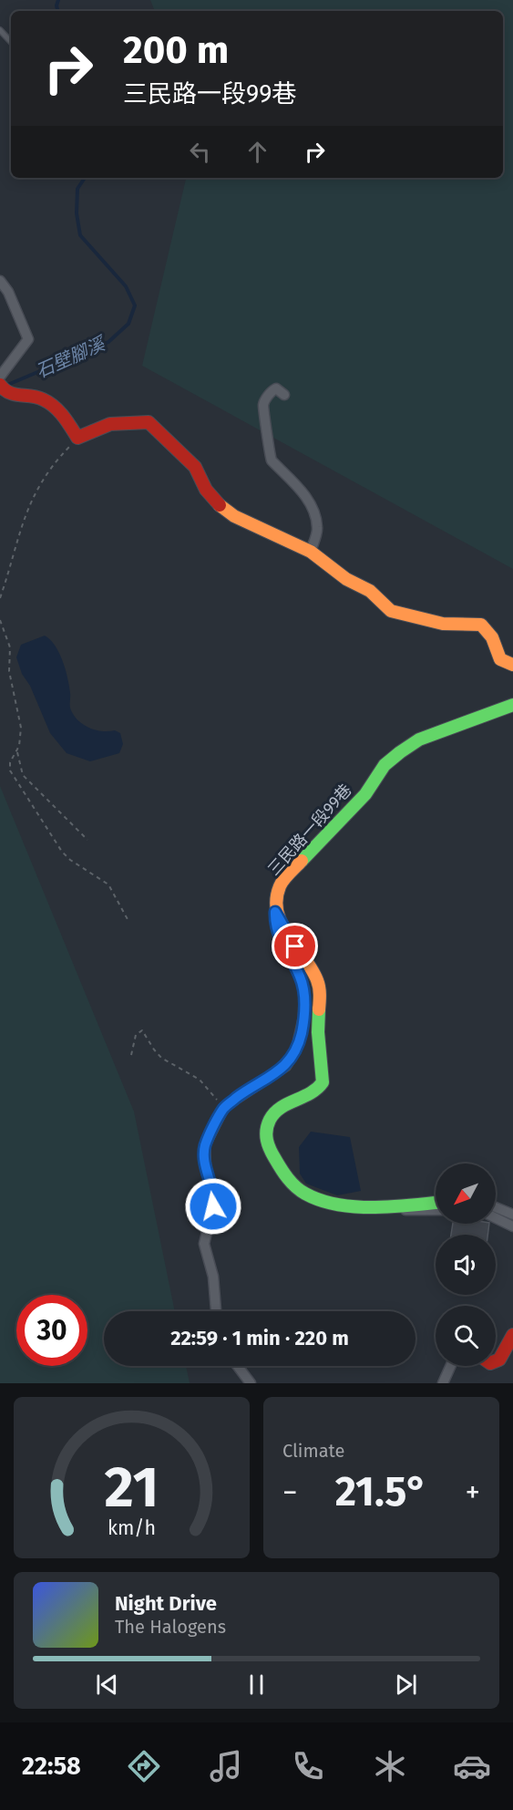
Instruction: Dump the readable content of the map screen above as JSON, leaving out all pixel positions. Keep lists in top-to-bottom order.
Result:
{
  "streets": {
    "street": ["三民路一段99巷"]
  },
  "water": ["石壁腳溪"],
  "north": "bottom left",
  "page": {
    "turn": ["200 m", "三民路一段99巷"],
    "limit": "30",
    "trip": "22:59 · 1 min · 220 m",
    "tile": "Climate",
    "heat": ["−", "21.5°", "+"],
    "song": ["Night Drive", "The Halogens"],
    "tabs": "22:58",
    "gauge": ["21", "km/h"]
  }
}
